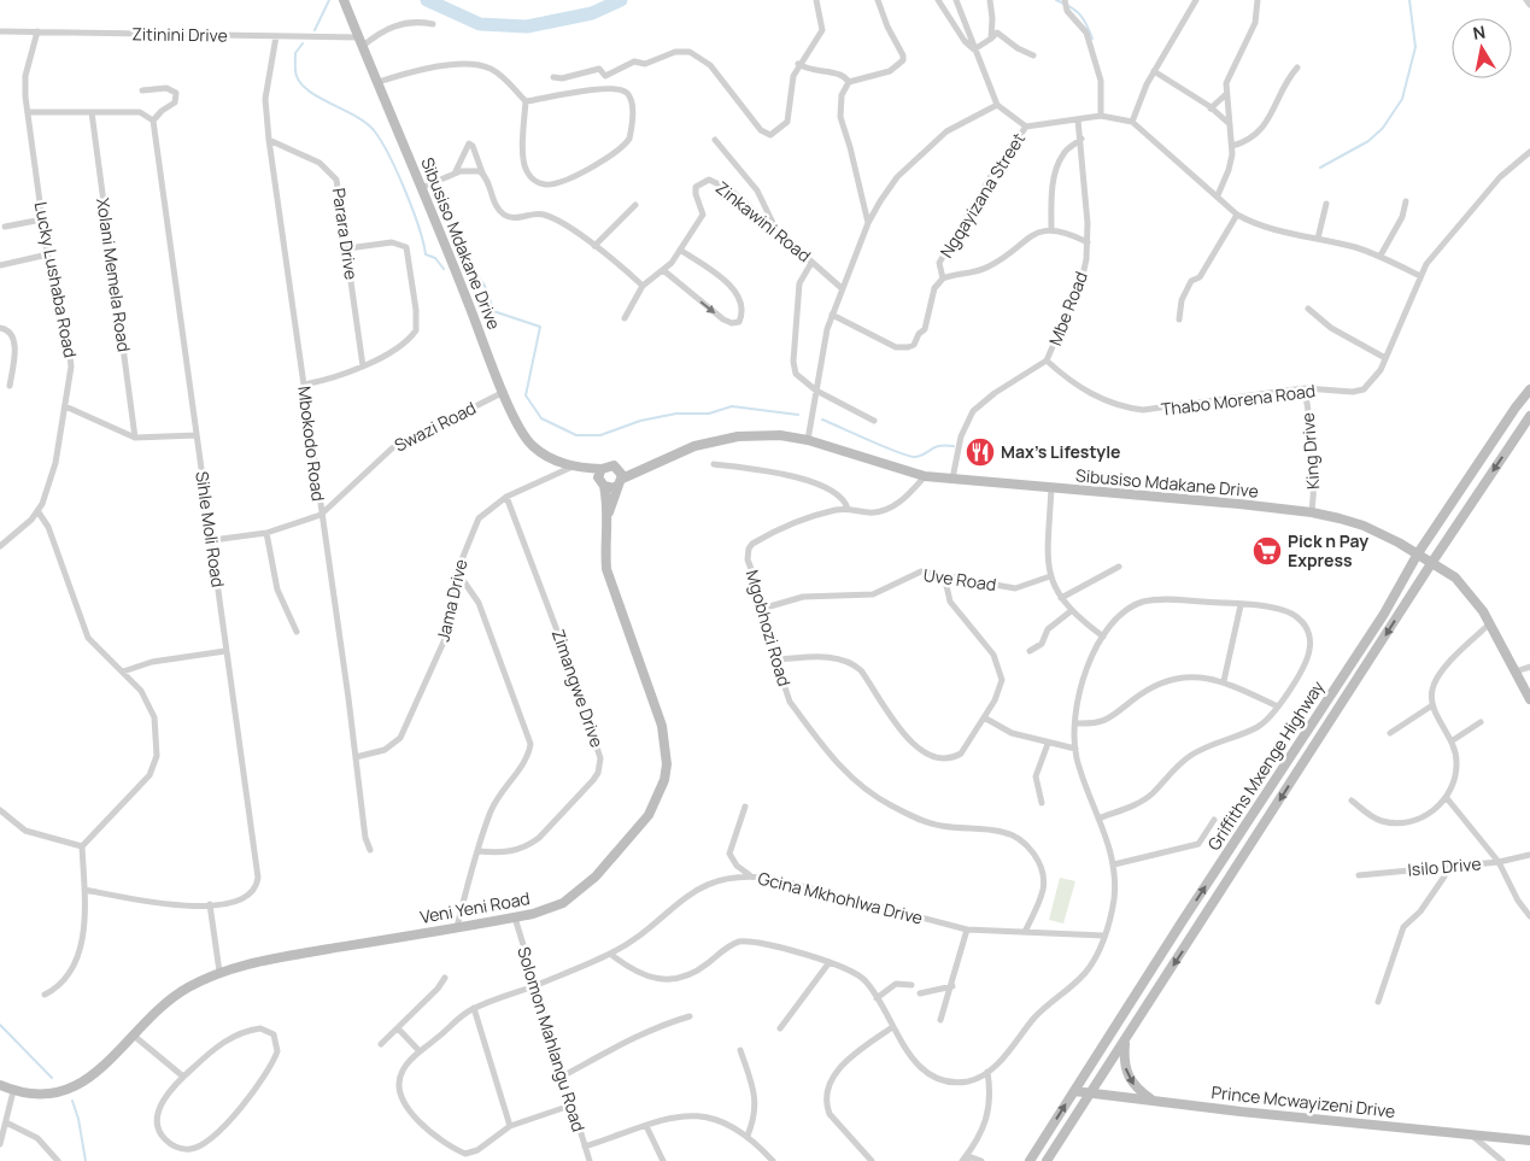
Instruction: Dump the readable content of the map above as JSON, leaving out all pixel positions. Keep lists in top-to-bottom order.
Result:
{
  "streets": {
    "street": [
      "Zitinini Drive",
      "Ngqayizana Street",
      "Zinkawini Road",
      "Parara Drive",
      "Sibusiso Mdakane Drive",
      "Xolani Memela Road",
      "Lucky Lushaba Road",
      "Mbe Road",
      "Thabo Morena Road",
      "Swazi Road",
      "Mbokodo Road",
      "King Drive",
      "Sihle Moli Road",
      "Uve Road",
      "Jama Drive",
      "Mgobhozi Road",
      "Zimangwe Drive",
      "Griffiths Mxenge Highway",
      "Isilo Drive",
      "Gcina Mkhohlwa Drive",
      "Veni Yeni Road",
      "Solomon Mahlangu Road",
      "Prince Mcwayizeni Drive"
    ]
  },
  "crossings": [
    ["Zitinini Drive", "Sibusiso Mdakane Drive"],
    ["Zitinini Drive", "Lucky Lushaba Road"],
    ["Zitinini Drive", "Mbokodo Road"],
    ["Parara Drive", "Mbokodo Road"],
    ["Sibusiso Mdakane Drive", "Mbe Road"],
    ["Sibusiso Mdakane Drive", "Swazi Road"],
    ["Sibusiso Mdakane Drive", "King Drive"],
    ["Sibusiso Mdakane Drive", "Jama Drive"],
    ["Sibusiso Mdakane Drive", "Mgobhozi Road"],
    ["Sibusiso Mdakane Drive", "Griffiths Mxenge Highway"],
    ["Sibusiso Mdakane Drive", "Veni Yeni Road"],
    ["Mbe Road", "Thabo Morena Road"],
    ["Thabo Morena Road", "King Drive"],
    ["Swazi Road", "Mbokodo Road"],
    ["Swazi Road", "Sihle Moli Road"],
    ["Mbokodo Road", "Jama Drive"],
    ["Uve Road", "Mgobhozi Road"],
    ["Jama Drive", "Zimangwe Drive"],
    ["Mgobhozi Road", "Gcina Mkhohlwa Drive"],
    ["Griffiths Mxenge Highway", "Prince Mcwayizeni Drive"],
    ["Gcina Mkhohlwa Drive", "Solomon Mahlangu Road"],
    ["Veni Yeni Road", "Solomon Mahlangu Road"]
  ],
  "places": {
    "restaurant": ["Max's Lifestyle"],
    "supermarket": ["Pick n Pay Express"]
  },
  "north": "top"
}
